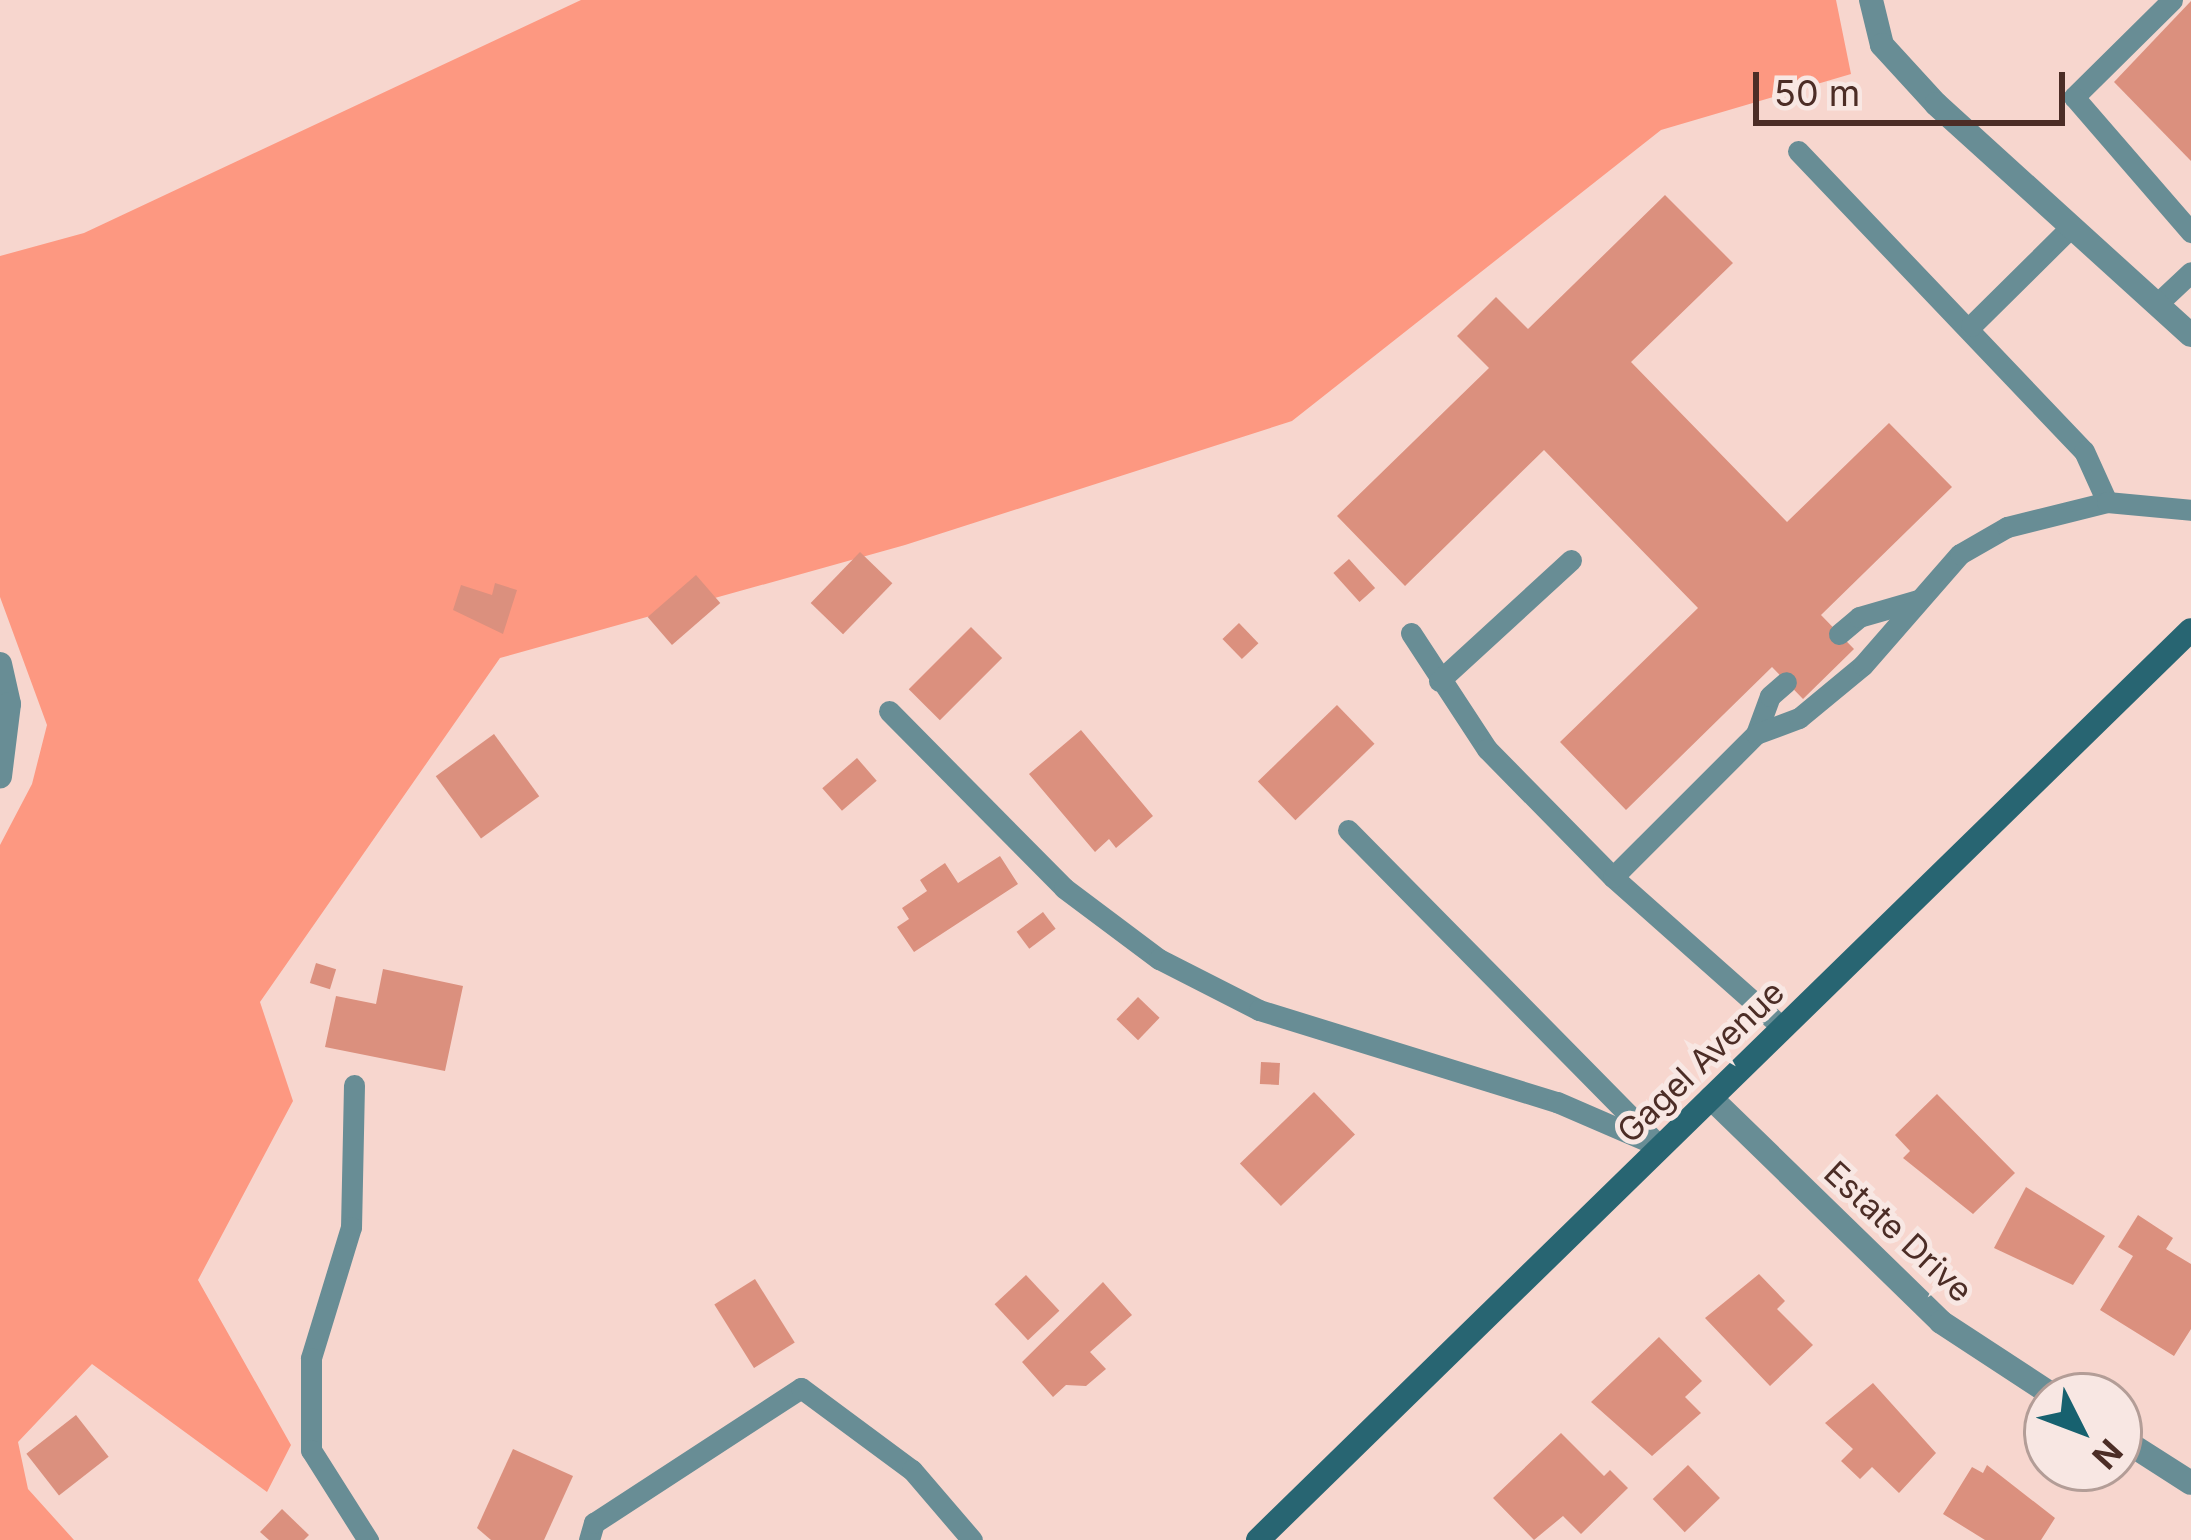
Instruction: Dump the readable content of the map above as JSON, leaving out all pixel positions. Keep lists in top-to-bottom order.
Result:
{
  "streets": {
    "street": ["Gagel Avenue", "Estate Drive"]
  },
  "crossings": [
    ["Gagel Avenue", "Estate Drive"]
  ],
  "scale_bar": "50 m",
  "north": "bottom right"
}
